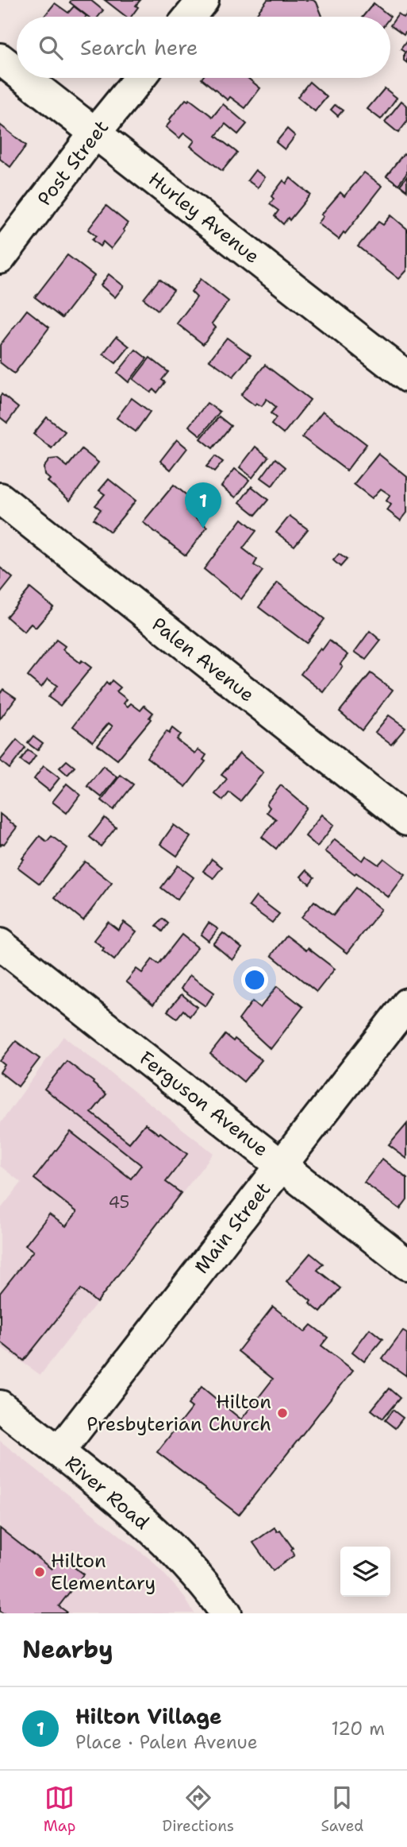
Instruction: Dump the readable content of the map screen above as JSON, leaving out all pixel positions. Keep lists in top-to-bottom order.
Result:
{
  "streets": {
    "street": [
      "Post Street",
      "Hurley Avenue",
      "Palen Avenue",
      "Ferguson Avenue",
      "Main Street",
      "River Road"
    ]
  },
  "crossings": [
    ["Post Street", "Hurley Avenue"],
    ["Ferguson Avenue", "Main Street"],
    ["Main Street", "River Road"]
  ],
  "places": ["Hilton Presbyterian Church", "Hilton Elementary"],
  "house_numbers": ["45"],
  "page": {
    "search": "Search here",
    "pins": "1",
    "heading": "Nearby",
    "list": [
      {
        "mark": "1",
        "name": "Hilton Village",
        "note": "Place · Palen Avenue",
        "value": "120 m"
      }
    ],
    "nav": ["Map", "Directions", "Saved"]
  }
}
